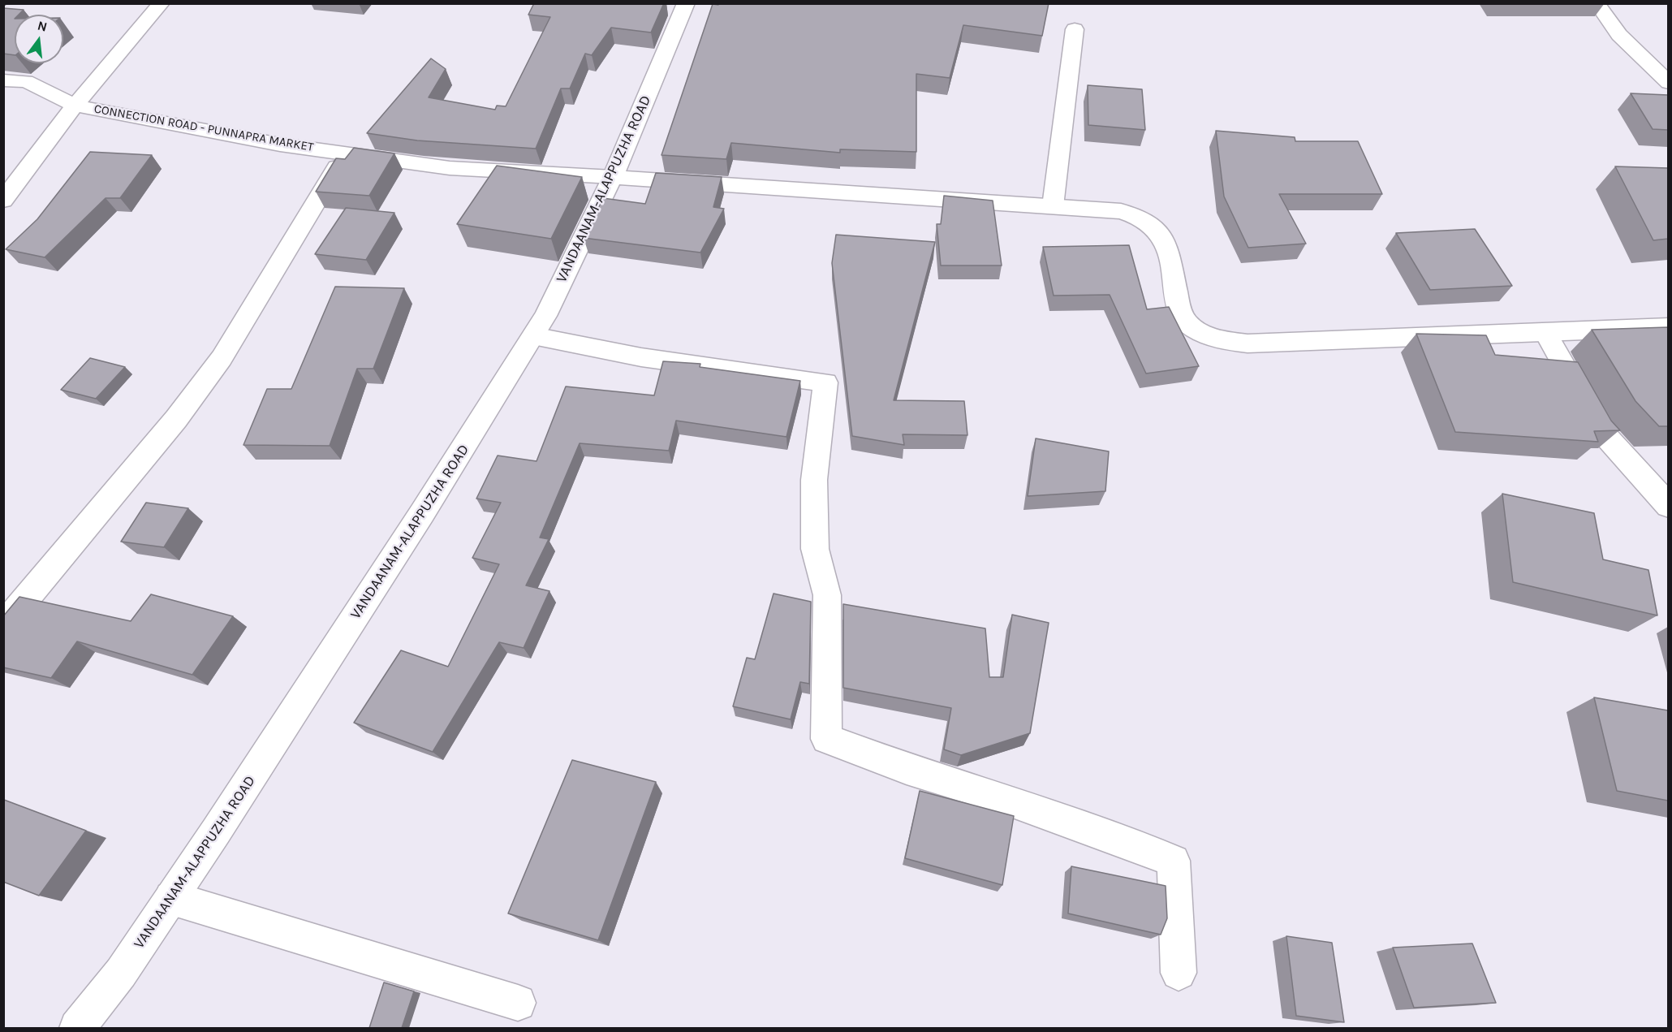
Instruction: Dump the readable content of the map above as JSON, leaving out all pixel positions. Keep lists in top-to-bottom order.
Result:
{
  "streets": {
    "street": ["CONNECTION ROAD - PUNNAPRA MARKET", "VANDAANAM-ALAPPUZHA ROAD"]
  },
  "crossings": [
    ["CONNECTION ROAD - PUNNAPRA MARKET", "VANDAANAM-ALAPPUZHA ROAD"]
  ],
  "north": "top"
}
